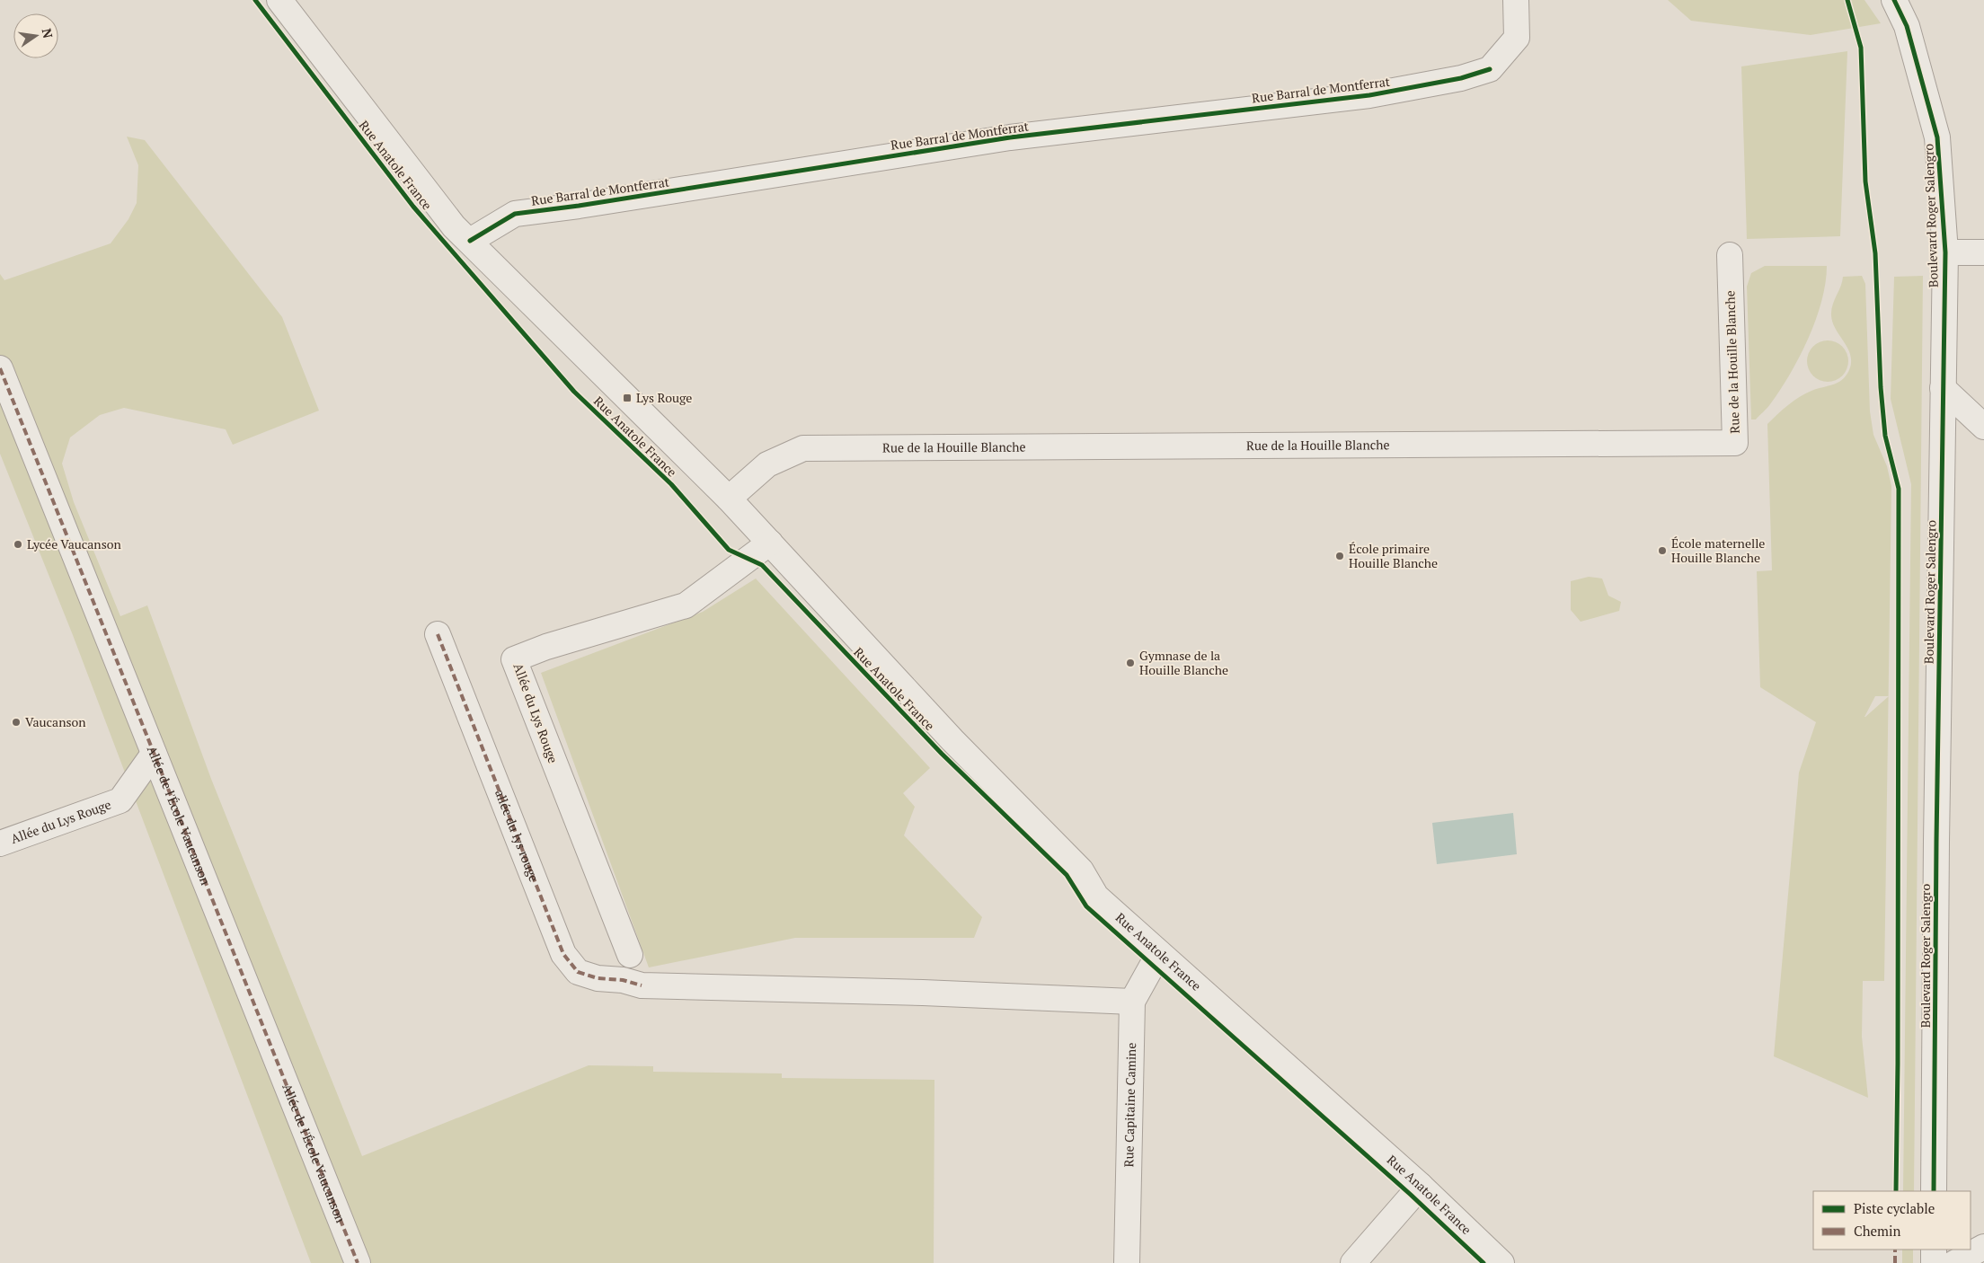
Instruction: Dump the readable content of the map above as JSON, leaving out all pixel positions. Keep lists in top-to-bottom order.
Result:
{
  "streets": {
    "street": [
      "Rue Barral de Montferrat",
      "Rue Anatole France",
      "Boulevard Roger Salengro",
      "Rue de la Houille Blanche",
      "Allée du Lys Rouge",
      "Allée de l'École Vaucanson",
      "allée du lys rouge",
      "Rue Capitaine Camine"
    ]
  },
  "crossings": [
    ["Rue Barral de Montferrat", "Rue Anatole France"],
    ["Rue Anatole France", "Rue de la Houille Blanche"],
    ["Rue Anatole France", "Allée du Lys Rouge"],
    ["Rue Anatole France", "Rue Capitaine Camine"],
    ["Allée du Lys Rouge", "Allée de l'École Vaucanson"],
    ["allée du lys rouge", "Rue Capitaine Camine"]
  ],
  "places": {
    "transit": ["Lys Rouge"],
    "other": [
      "Lycée Vaucanson",
      "École maternelle Houille Blanche",
      "École primaire Houille Blanche",
      "Gymnase de la Houille Blanche",
      "Vaucanson"
    ]
  },
  "legend": ["Piste cyclable", "Chemin"],
  "north": "right"
}
